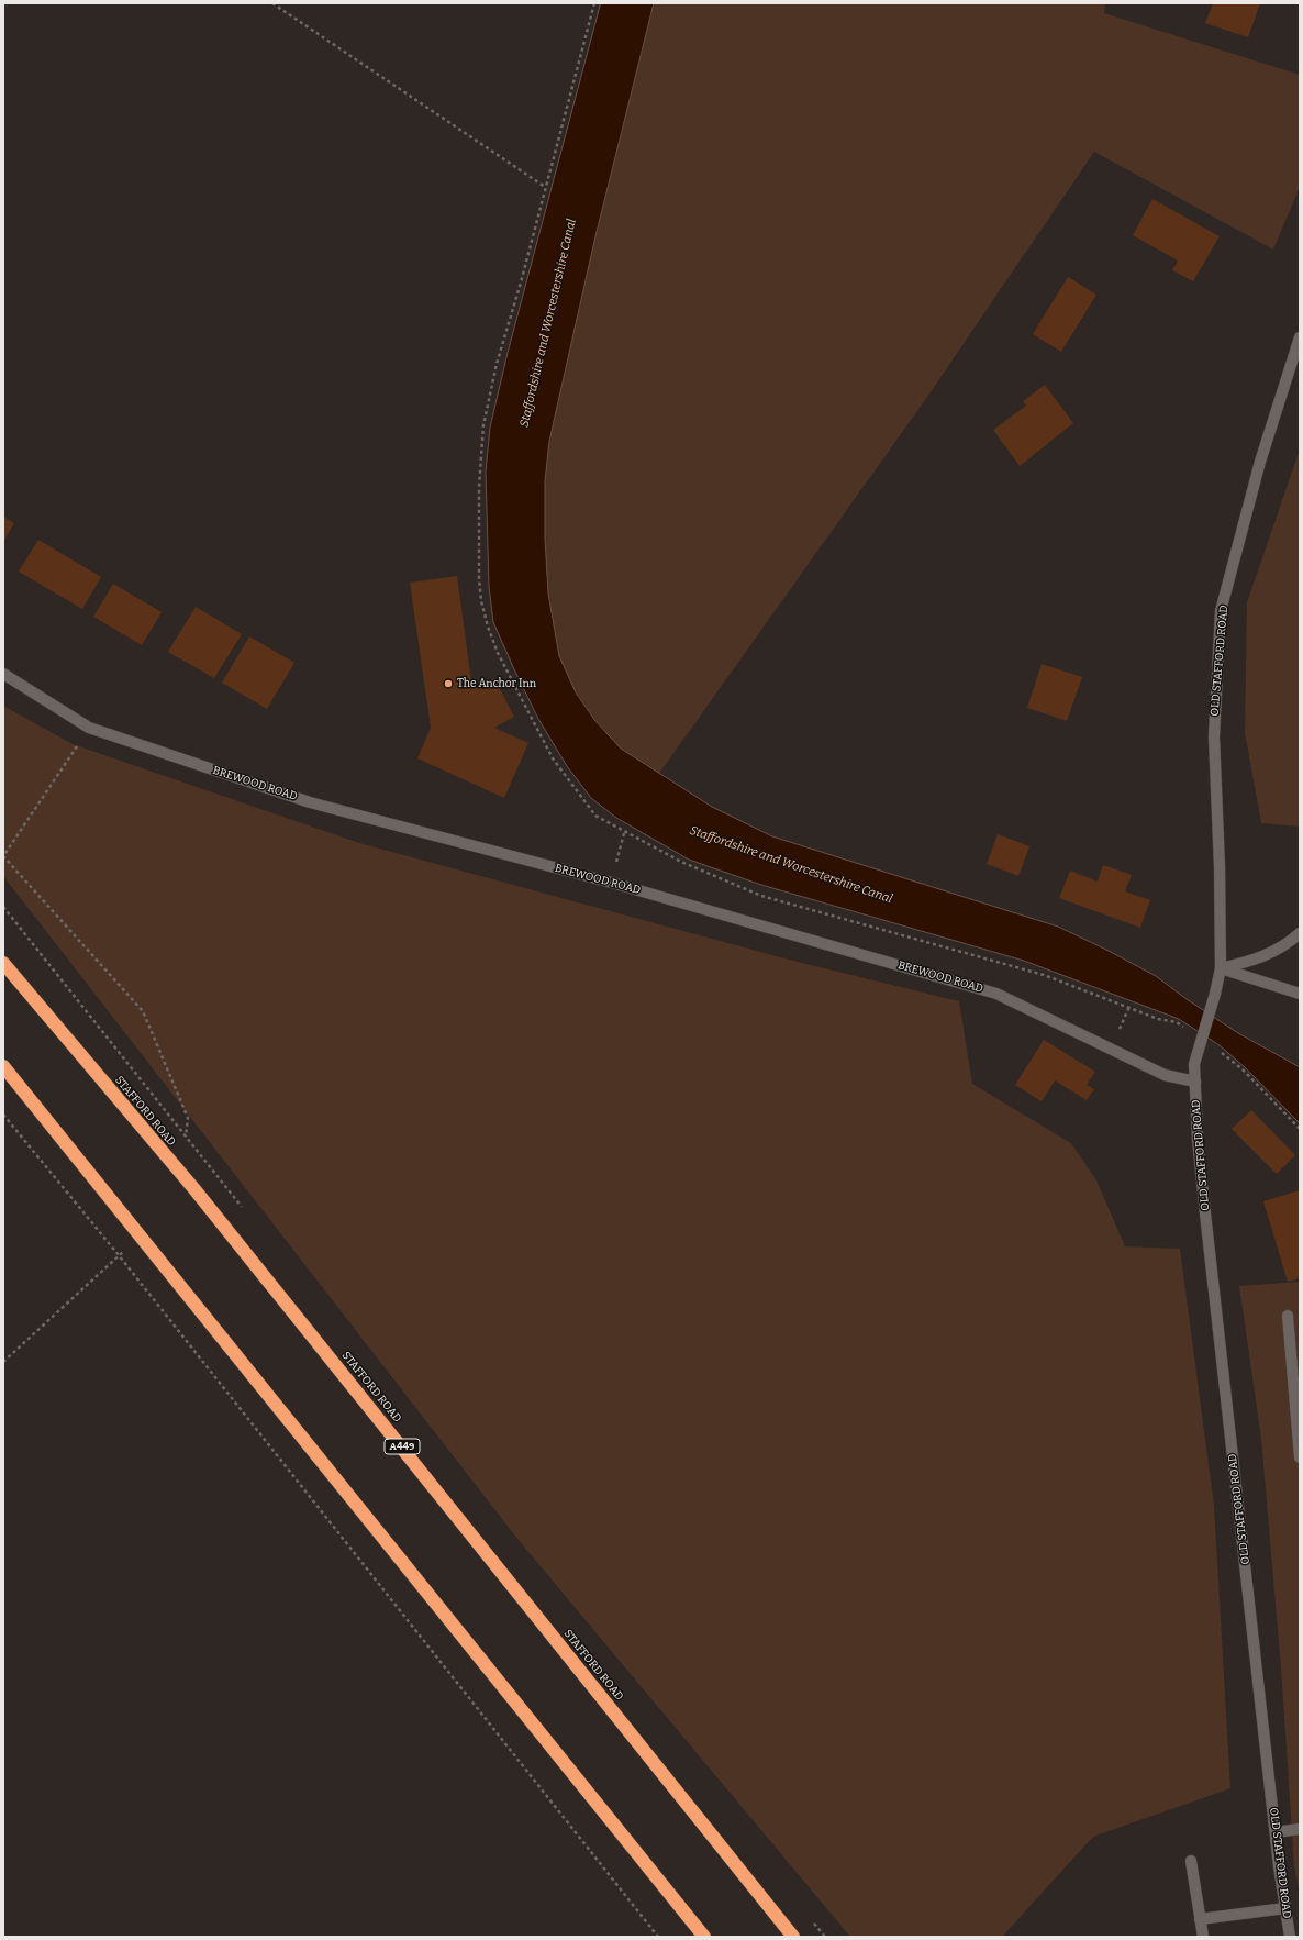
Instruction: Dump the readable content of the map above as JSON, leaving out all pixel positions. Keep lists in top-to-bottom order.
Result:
{
  "streets": {
    "highway": ["STAFFORD ROAD", "A449"],
    "street": ["OLD STAFFORD ROAD", "BREWOOD ROAD"]
  },
  "crossings": [
    ["OLD STAFFORD ROAD", "BREWOOD ROAD"]
  ],
  "water": ["Staffordshire and Worcestershire Canal"],
  "places": ["The Anchor Inn"]
}
